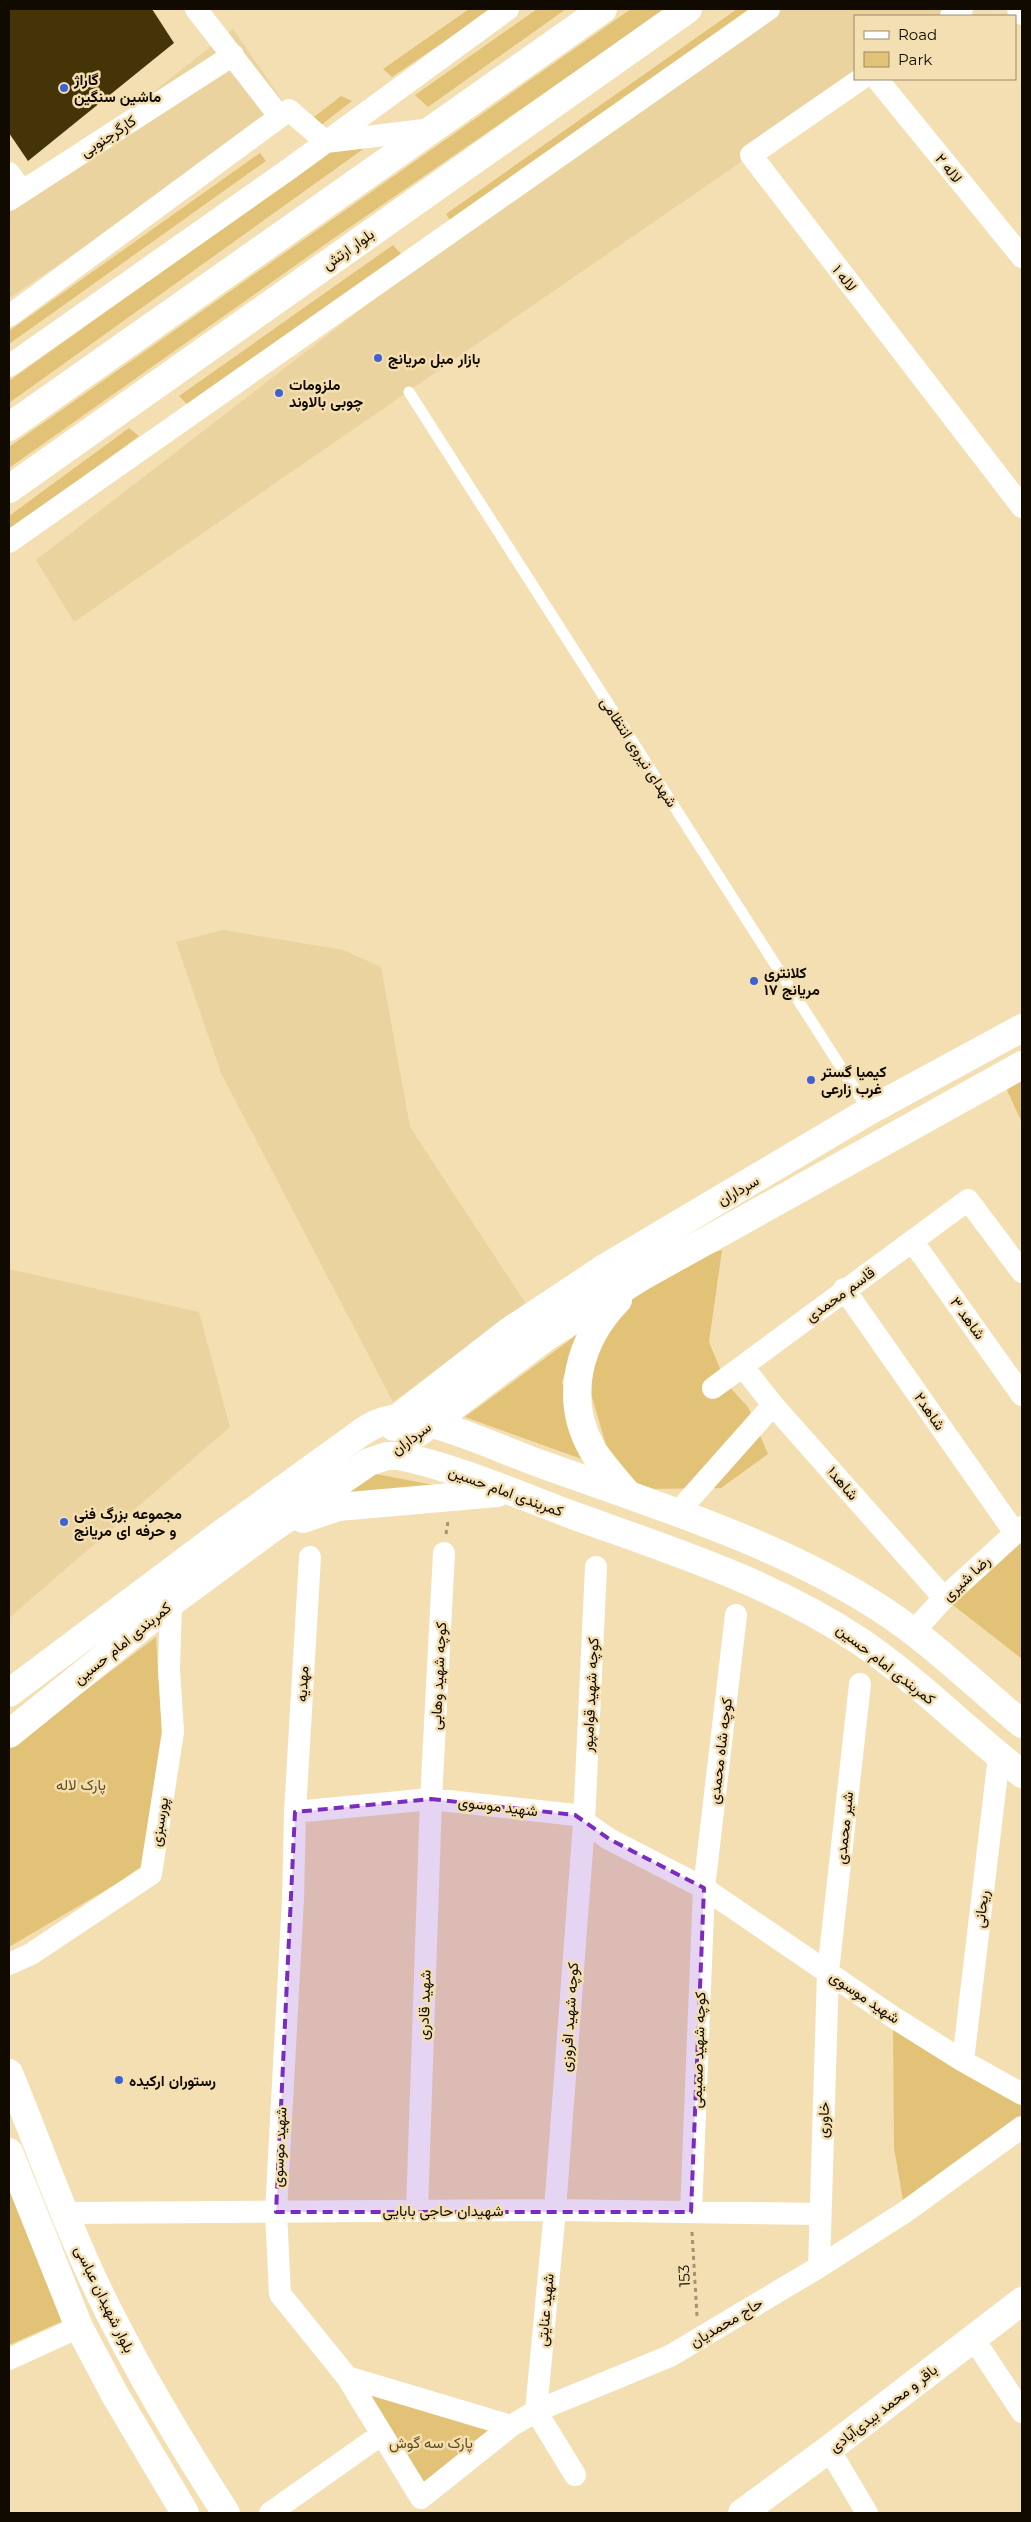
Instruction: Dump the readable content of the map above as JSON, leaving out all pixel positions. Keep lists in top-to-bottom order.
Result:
{
  "streets": {
    "main road": [
      "بلوار ارتش",
      "سرداران",
      "کمربندی امام حسین",
      "بلوار شهیدان عباسی",
      "باقر و محمد بیدی‌آبادی"
    ],
    "street": [
      "کارگرجنوبی",
      "لاله ۲",
      "لاله ۱",
      "قاسم محمدی",
      "شاهد ۳",
      "شاهد۲",
      "شاهد۱",
      "رضا شیری",
      "کوچه شهید وهابی",
      "مهدیه",
      "کوچه شهید قوامپور",
      "کوچه شاه محمدی",
      "شهید موسوی",
      "پورسبزی",
      "شیر محمدی",
      "ریحانی",
      "شهید قادری",
      "کوچه شهید افروزی",
      "کوچه شهید صمیمی",
      "خاوری",
      "شهیدان حاجی بابایی",
      "شهید عنایتی",
      "حاج محمدیان"
    ],
    "lane": ["شهدای نیروی انتظامی"],
    "path": ["153"]
  },
  "crossings": [
    ["شهدای نیروی انتظامی", "سرداران"],
    ["سرداران", "کمربندی امام حسین"],
    ["قاسم محمدی", "شاهد ۳"],
    ["قاسم محمدی", "شاهد۲"],
    ["قاسم محمدی", "شاهد۱"],
    ["شاهد۲", "رضا شیری"],
    ["شاهد۱", "رضا شیری"],
    ["کمربندی امام حسین", "پورسبزی"],
    ["کمربندی امام حسین", "ریحانی"],
    ["کوچه شهید وهابی", "شهید موسوی"],
    ["کوچه شهید وهابی", "شهید قادری"],
    ["مهدیه", "شهید موسوی"],
    ["کوچه شهید قوامپور", "شهید موسوی"],
    ["کوچه شهید قوامپور", "کوچه شهید افروزی"],
    ["کوچه شاه محمدی", "شهید موسوی"],
    ["کوچه شاه محمدی", "کوچه شهید صمیمی"],
    ["شهید موسوی", "شیر محمدی"],
    ["شهید موسوی", "ریحانی"],
    ["شهید موسوی", "شهید قادری"],
    ["شهید موسوی", "کوچه شهید افروزی"],
    ["شهید موسوی", "کوچه شهید صمیمی"],
    ["شهید موسوی", "خاوری"],
    ["شهید موسوی", "شهیدان حاجی بابایی"],
    ["شهید موسوی", "حاج محمدیان"],
    ["شیر محمدی", "خاوری"],
    ["شهید قادری", "شهیدان حاجی بابایی"],
    ["کوچه شهید افروزی", "شهیدان حاجی بابایی"],
    ["کوچه شهید افروزی", "شهید عنایتی"],
    ["کوچه شهید صمیمی", "شهیدان حاجی بابایی"],
    ["کوچه شهید صمیمی", "153"],
    ["خاوری", "شهیدان حاجی بابایی"],
    ["خاوری", "حاج محمدیان"],
    ["شهیدان حاجی بابایی", "153"],
    ["شهیدان حاجی بابایی", "بلوار شهیدان عباسی"],
    ["شهیدان حاجی بابایی", "شهید عنایتی"],
    ["153", "حاج محمدیان"],
    ["شهید عنایتی", "حاج محمدیان"]
  ],
  "parks": ["پارک لاله", "پارک سه گوش"],
  "places": [
    "گاراژ ماشین سنگین",
    "بازار مبل مریانج",
    "ملزومات چوبی بالاوند",
    "کلانتری ۱۷ مریانج",
    "کیمیا گستر غرب زارعی",
    "مجموعه بزرگ فنی و حرفه ای مریانج",
    "رستوران ارکیده"
  ],
  "legend": ["Road", "Park"]
}
